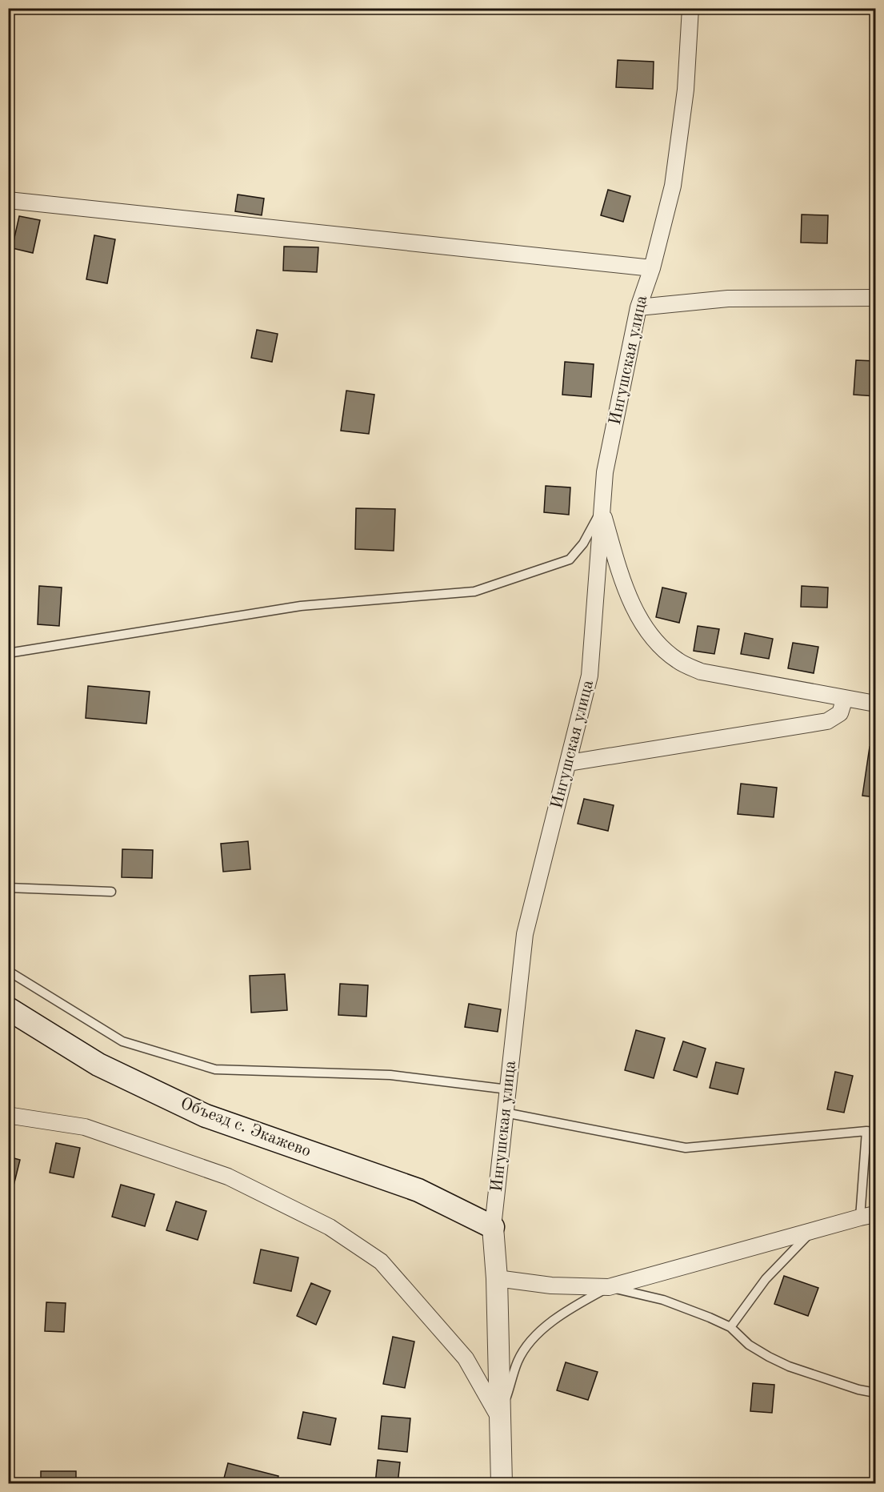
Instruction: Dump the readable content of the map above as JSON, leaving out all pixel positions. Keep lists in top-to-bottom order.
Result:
{
  "streets": {
    "main road": ["Объезд с. Экажево"],
    "street": ["Ингушская улица"]
  },
  "crossings": [
    ["Ингушская улица", "Объезд с. Экажево"]
  ]
}
